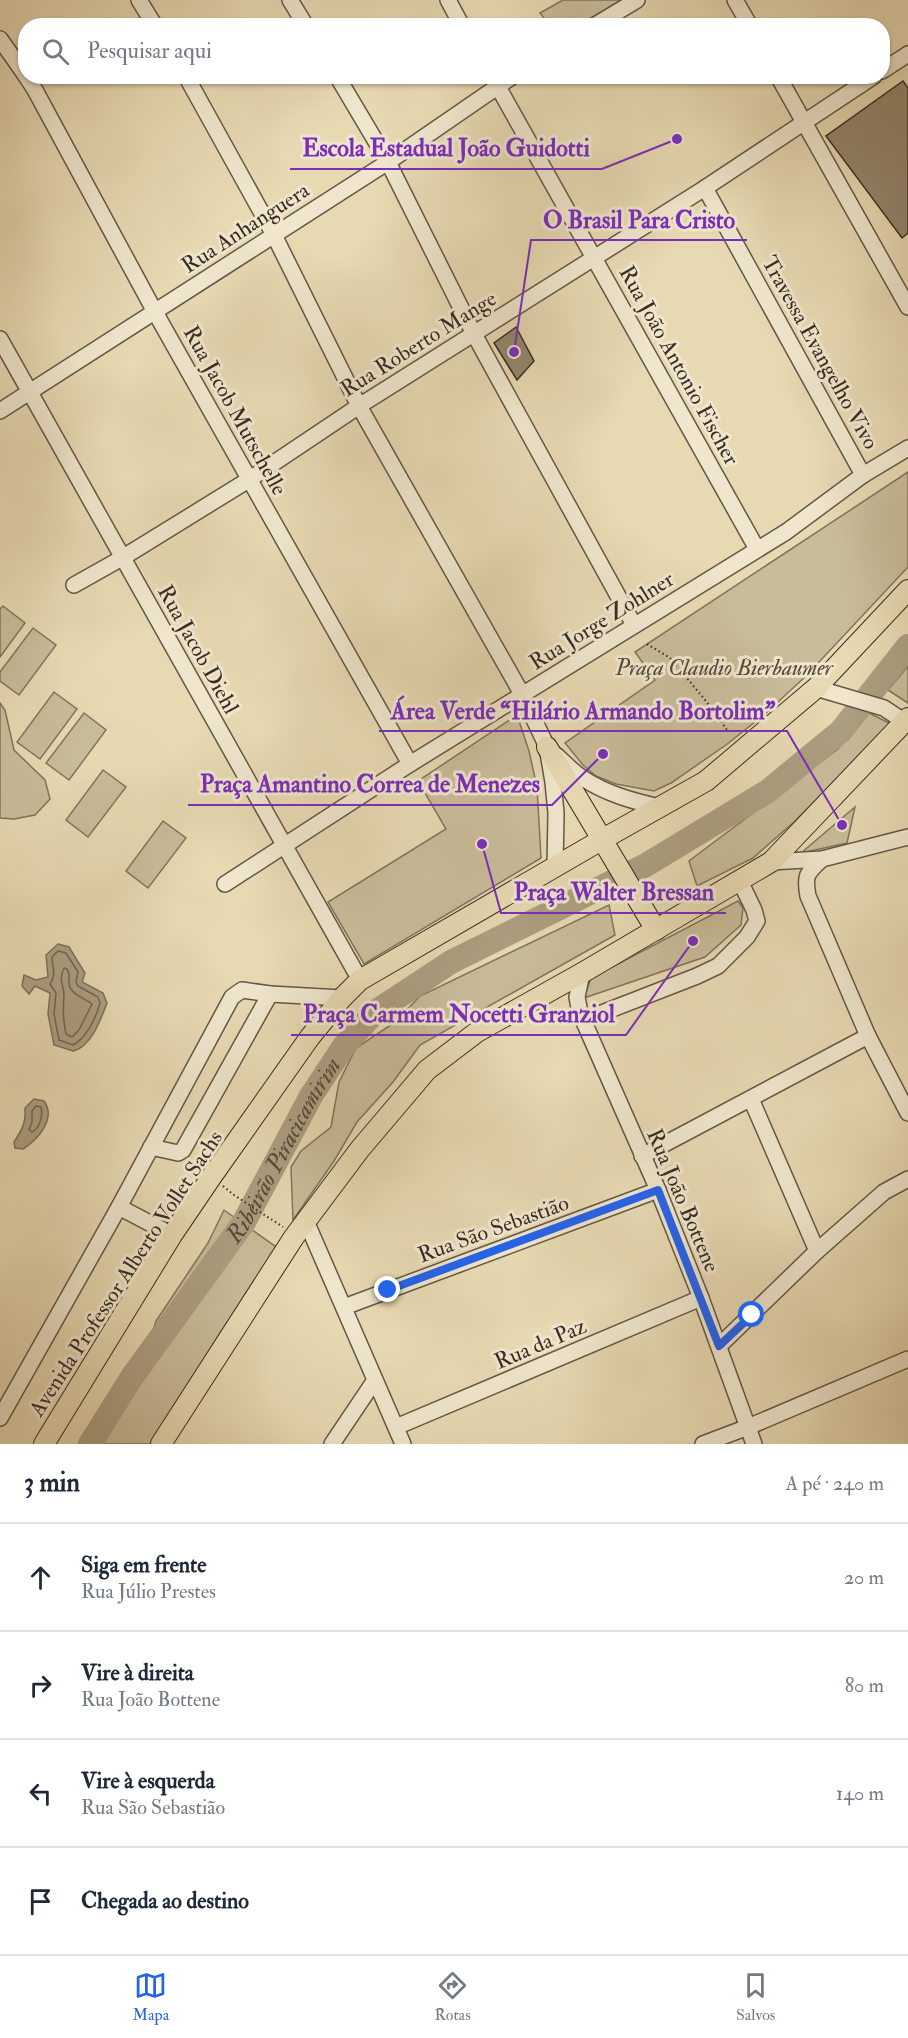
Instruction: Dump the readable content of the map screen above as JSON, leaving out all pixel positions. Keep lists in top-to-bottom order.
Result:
{
  "streets": {
    "main road": ["Avenida Professor Alberto Vollet Sachs"],
    "street": [
      "Rua Anhanguera",
      "Rua Roberto Mange",
      "Travessa Evangelho Vivo",
      "Rua João Antonio Fischer",
      "Rua Jacob Mutschelle",
      "Rua Jorge Zohlner",
      "Rua Jacob Diehl",
      "Rua João Bottene",
      "Rua São Sebastião",
      "Rua da Paz"
    ]
  },
  "crossings": [
    ["Rua Anhanguera", "Rua Jacob Mutschelle"],
    ["Rua Anhanguera", "Rua Jacob Diehl"],
    ["Rua Roberto Mange", "Travessa Evangelho Vivo"],
    ["Rua Roberto Mange", "Rua João Antonio Fischer"],
    ["Rua Roberto Mange", "Rua Jacob Mutschelle"],
    ["Rua Roberto Mange", "Rua Jacob Diehl"],
    ["Travessa Evangelho Vivo", "Rua Jorge Zohlner"],
    ["Rua João Antonio Fischer", "Rua Jorge Zohlner"],
    ["Rua Jacob Mutschelle", "Rua Jorge Zohlner"],
    ["Rua Jorge Zohlner", "Rua Jacob Diehl"],
    ["Rua Jacob Diehl", "Avenida Professor Alberto Vollet Sachs"],
    ["Rua João Bottene", "Rua São Sebastião"],
    ["Rua João Bottene", "Rua da Paz"]
  ],
  "water": ["Ribeirão Piracicamirim"],
  "parks": ["Praça Claudio Bierbaumer"],
  "places": [
    "Escola Estadual João Guidotti",
    "O Brasil Para Cristo",
    "Praça Amantino Correa de Menezes",
    "Área Verde “Hilário Armando Bortolim”",
    "Praça Walter Bressan",
    "Praça Carmem Nocetti Granziol"
  ],
  "page": {
    "search": "Pesquisar aqui",
    "heading": ["3 min", "A pé · 240 m"],
    "list": [
      ["Siga em frente", "Rua Júlio Prestes", "20 m"],
      ["Vire à direita", "Rua João Bottene", "80 m"],
      ["Vire à esquerda", "Rua São Sebastião", "140 m"],
      "Chegada ao destino"
    ],
    "nav": ["Mapa", "Rotas", "Salvos"]
  }
}
